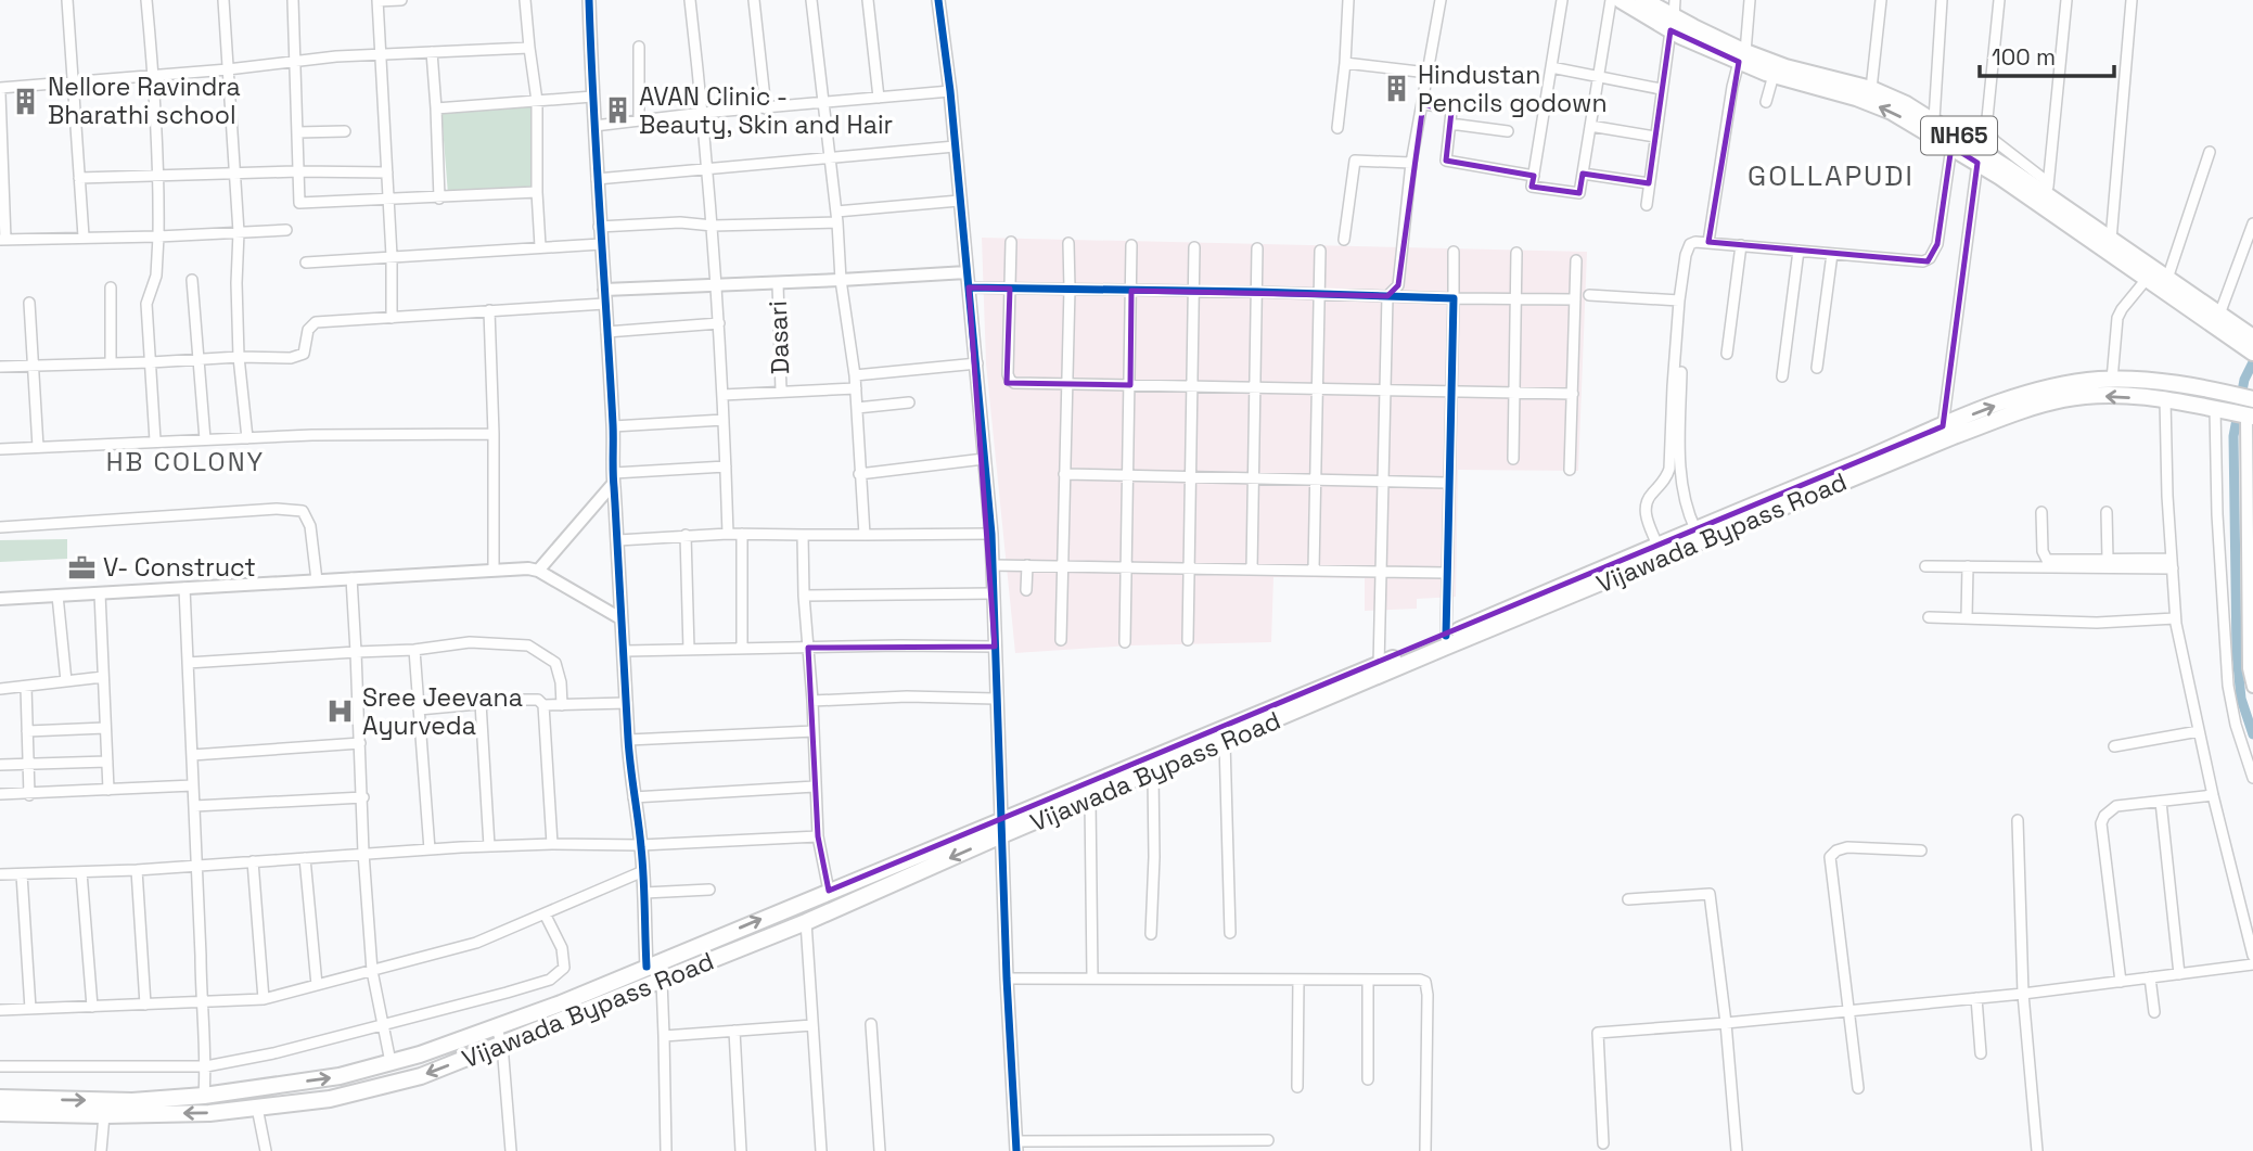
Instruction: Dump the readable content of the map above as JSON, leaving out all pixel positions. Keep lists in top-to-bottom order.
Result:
{
  "streets": {
    "main road": ["NH65", "Vijawada Bypass Road"],
    "street": ["Dasari"]
  },
  "districts": ["GOLLAPUDI", "HB COLONY"],
  "places": {
    "building": ["Hindustan Pencils godown", "Nellore Ravindra Bharathi school", "AVAN Clinic - Beauty, Skin and Hair"],
    "office": ["V- Construct"],
    "hospital": ["Sree Jeevana Ayurveda"]
  },
  "scale_bar": "100 m"
}
